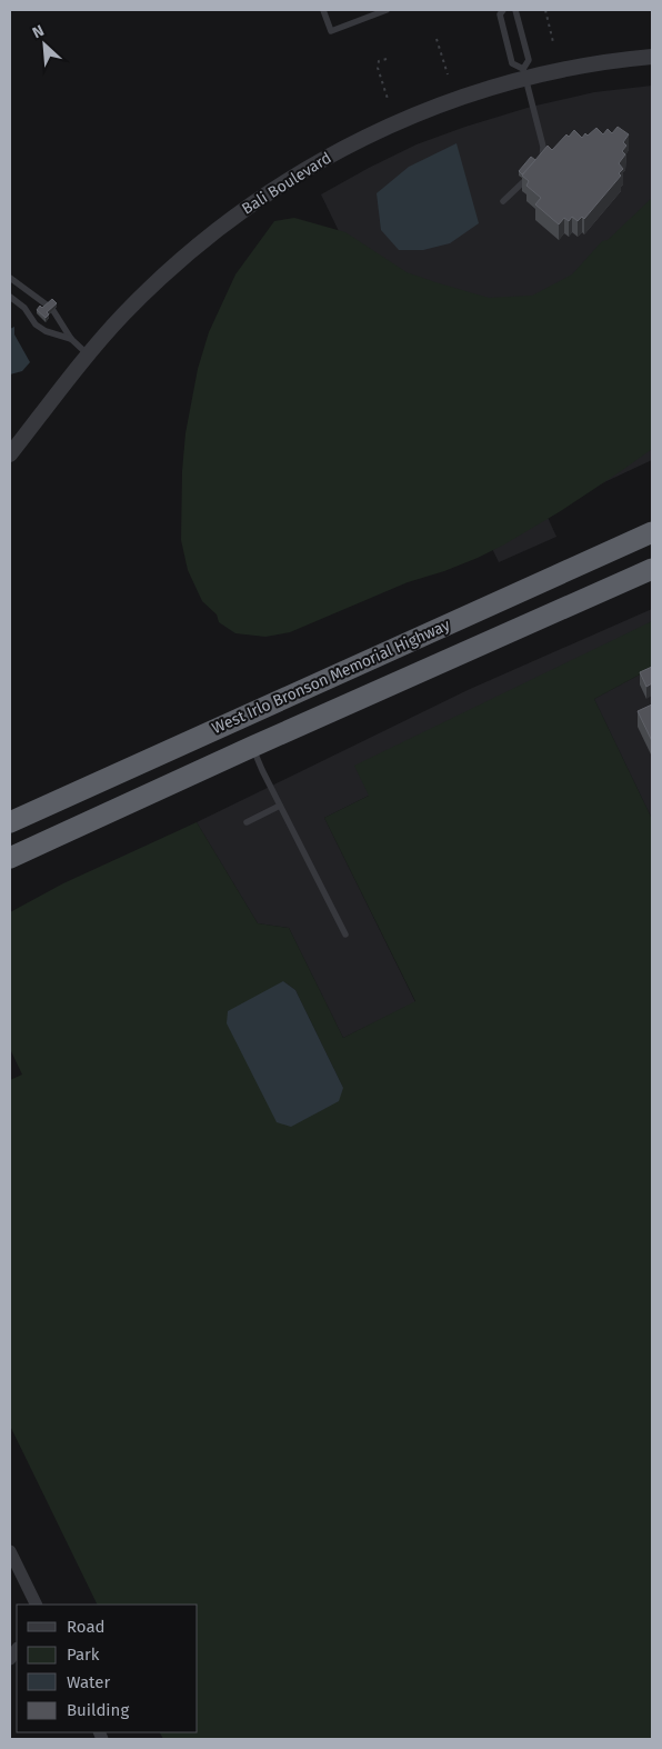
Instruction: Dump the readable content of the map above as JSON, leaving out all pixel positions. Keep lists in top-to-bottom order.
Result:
{
  "streets": {
    "highway": ["West Irlo Bronson Memorial Highway"],
    "street": ["Bali Boulevard"]
  },
  "legend": [
    "Road",
    "Park",
    "Water",
    "Building"
  ],
  "north": "top left"
}
